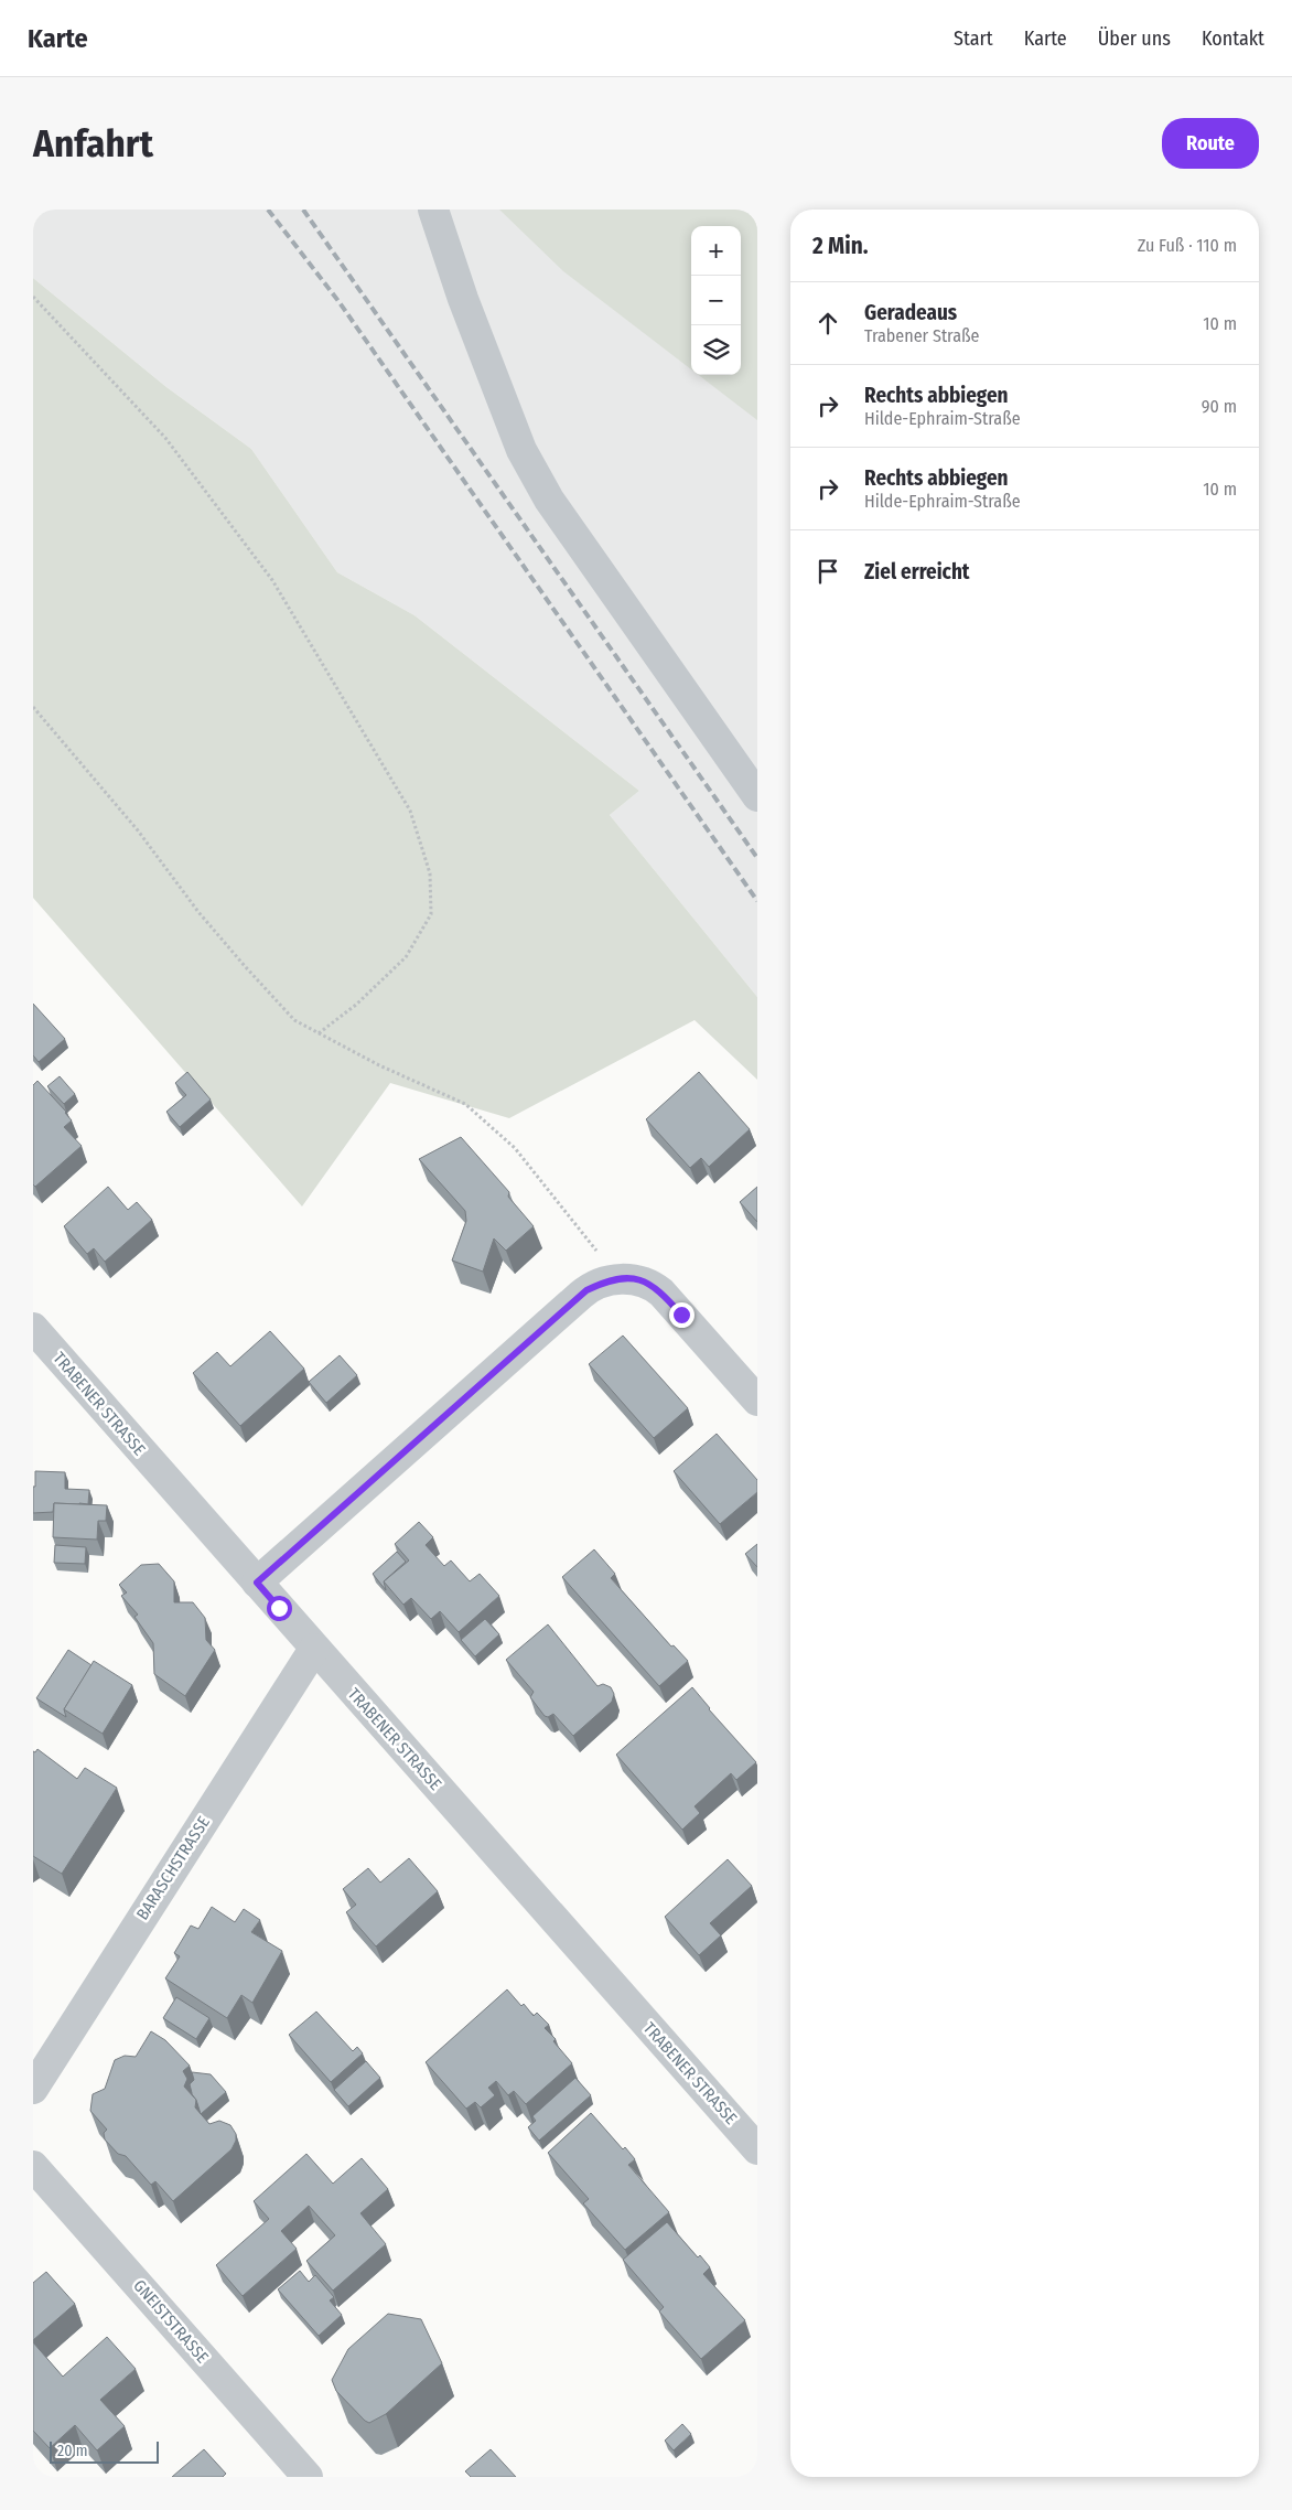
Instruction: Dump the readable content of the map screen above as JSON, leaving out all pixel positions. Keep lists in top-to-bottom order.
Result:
{
  "streets": {
    "street": ["TRABENER STRASSE", "BARASCHSTRASSE", "GNEISTSTRASSE"]
  },
  "crossings": [
    ["TRABENER STRASSE", "BARASCHSTRASSE"]
  ],
  "scale_bar": "20 m",
  "page": {
    "header": "Karte",
    "nav": [
      "Start",
      "Karte",
      "Über uns",
      "Kontakt"
    ],
    "buttons": "Route",
    "title": "Anfahrt",
    "heading": ["2 Min.", "Zu Fuß · 110 m"],
    "map_buttons": ["+", "−"],
    "list": [
      ["Geradeaus", "Trabener Straße", "10 m"],
      ["Rechts abbiegen", "Hilde-Ephraim-Straße", "90 m"],
      ["Rechts abbiegen", "Hilde-Ephraim-Straße", "10 m"],
      "Ziel erreicht"
    ],
    "scale": "20 m"
  }
}
